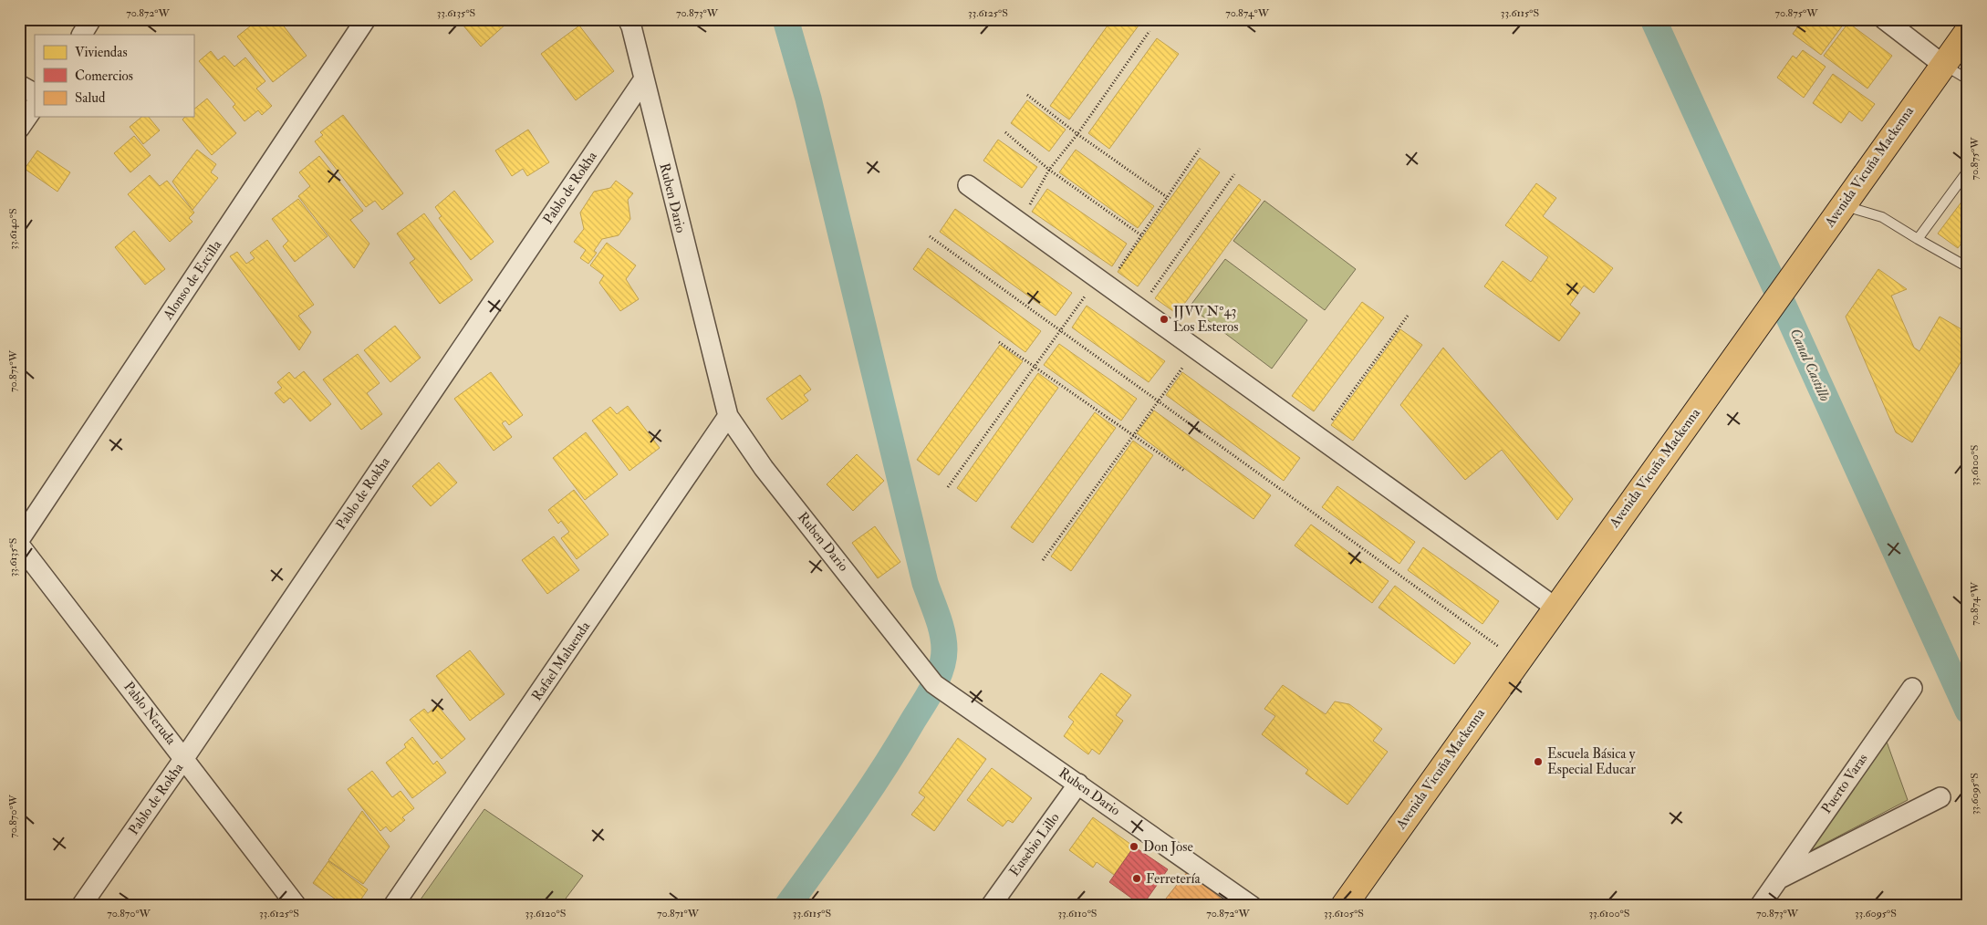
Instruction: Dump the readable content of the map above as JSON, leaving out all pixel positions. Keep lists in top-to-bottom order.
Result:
{
  "streets": {
    "main road": ["Avenida Vicuña Mackenna"],
    "street": [
      "Pablo de Rokha",
      "Ruben Dario",
      "Alonso de Ercilla",
      "Rafael Maluenda",
      "Pablo Neruda",
      "Puerto Varas",
      "Eusebio Lillo"
    ]
  },
  "crossings": [
    ["Pablo de Rokha", "Ruben Dario"],
    ["Pablo de Rokha", "Pablo Neruda"],
    ["Ruben Dario", "Rafael Maluenda"],
    ["Ruben Dario", "Eusebio Lillo"]
  ],
  "water": ["Canal Castillo"],
  "places": [
    "JJVV Nº43 Los Esteros",
    "Escuela Básica y Especial Educar",
    "Don Jose",
    "Ferretería"
  ],
  "legend": ["Viviendas", "Comercios", "Salud"],
  "coordinates": [
    "70.872°W",
    "33.6135°S",
    "70.873°W",
    "33.6125°S",
    "70.874°W",
    "33.6115°S",
    "70.875°W",
    "33.6140°S",
    "70.871°W",
    "33.6100°S",
    "33.6095°S",
    "70.870°W",
    "33.6120°S",
    "33.6110°S",
    "33.6105°S"
  ]
}
